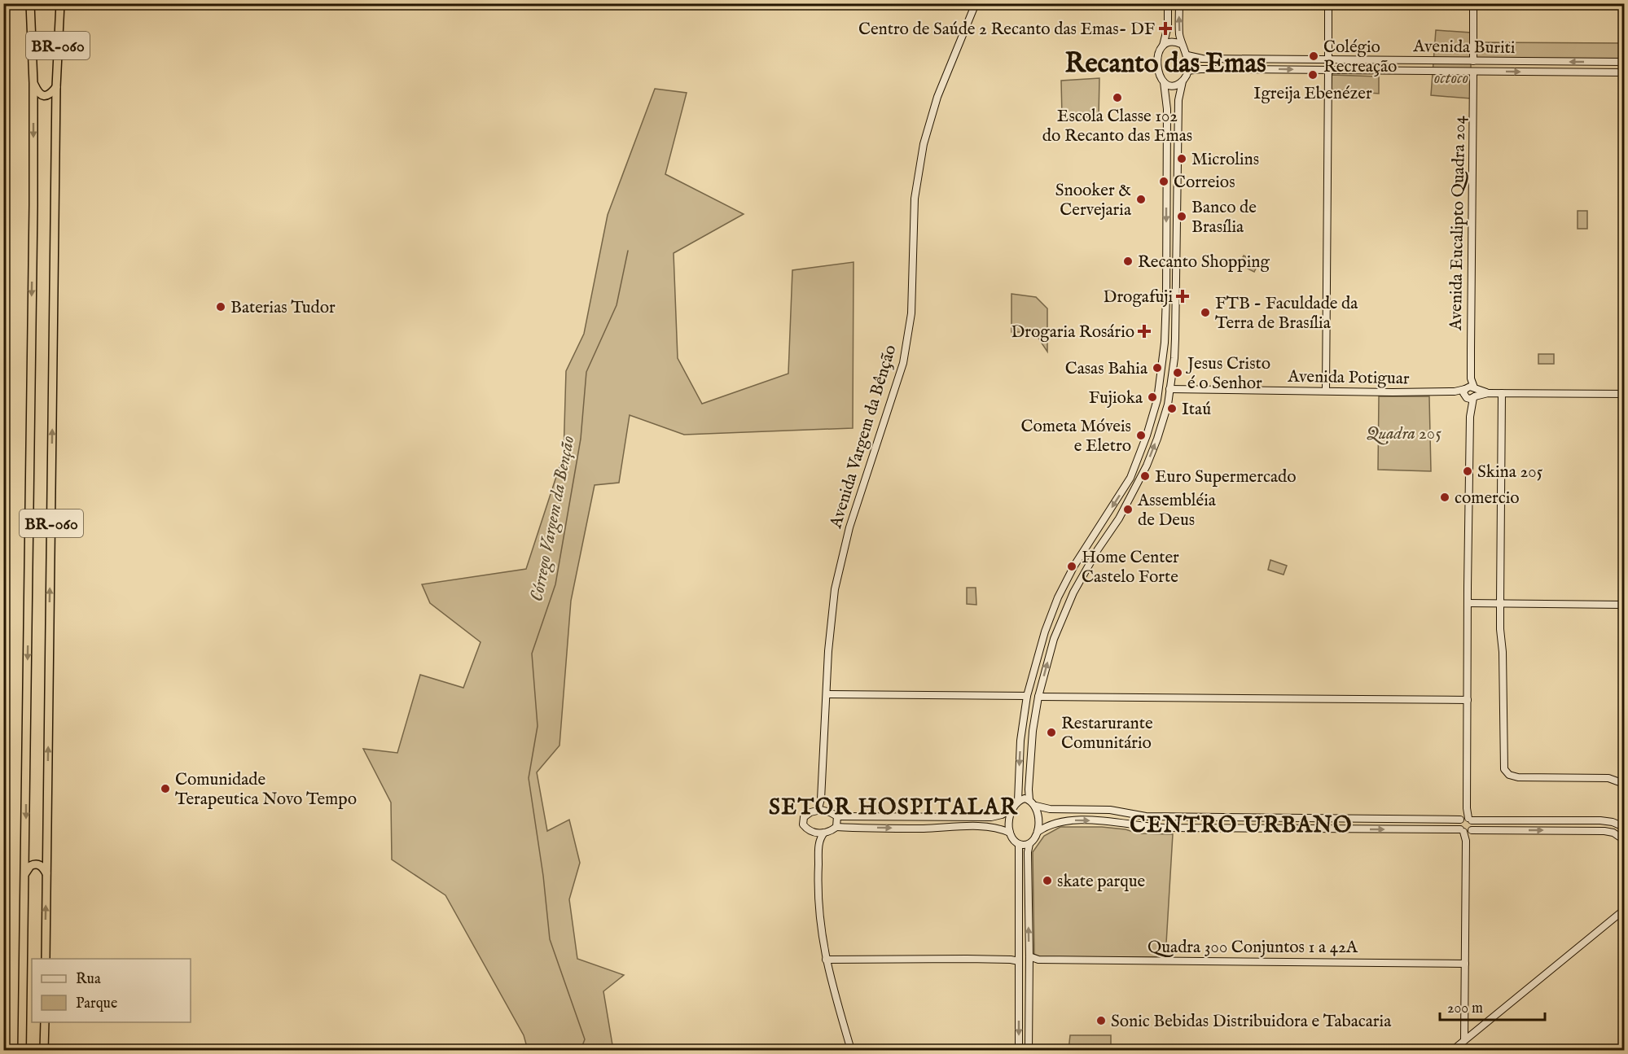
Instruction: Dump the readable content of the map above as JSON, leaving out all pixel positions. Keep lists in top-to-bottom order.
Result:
{
  "streets": {
    "highway": ["BR-060"],
    "street": [
      "Avenida Buriti",
      "Avenida Eucalipto Quadra 204",
      "Avenida Potiguar",
      "Avenida Vargem da Bênção",
      "Quadra 300 Conjuntos 1 a 42A"
    ]
  },
  "crossings": [
    ["Avenida Buriti", "Avenida Eucalipto Quadra 204"]
  ],
  "districts": ["Recanto das Emas", "SETOR HOSPITALAR", "CENTRO URBANO"],
  "water": ["Córrego Vargem da Benção"],
  "parks": ["octoco", "Quadra 205"],
  "places": {
    "health": ["Centro de Saúde 2 Recanto das Emas- DF", "Drogafuji", "Drogaria Rosário"],
    "other": [
      "Colégio Recreação",
      "Igreija Ebenézer",
      "Escola Classe 102 do Recanto das Emas",
      "Microlins",
      "Correios",
      "Snooker & Cervejaria",
      "Banco de Brasília",
      "Recanto Shopping",
      "Baterias Tudor",
      "FTB - Faculdade da Terra de Brasília",
      "Casas Bahia",
      "Jesus Cristo é o Senhor",
      "Fujioka",
      "Itaú",
      "Cometa Móveis e Eletro",
      "Skina 205",
      "Euro Supermercado",
      "comercio",
      "Assembléia de Deus",
      "Home Center Castelo Forte",
      "Restarurante Comunitário",
      "Comunidade Terapeutica Novo Tempo",
      "skate parque",
      "Sonic Bebidas Distribuidora e Tabacaria"
    ]
  },
  "legend": ["Rua", "Parque"],
  "scale_bar": "200 m"
}
